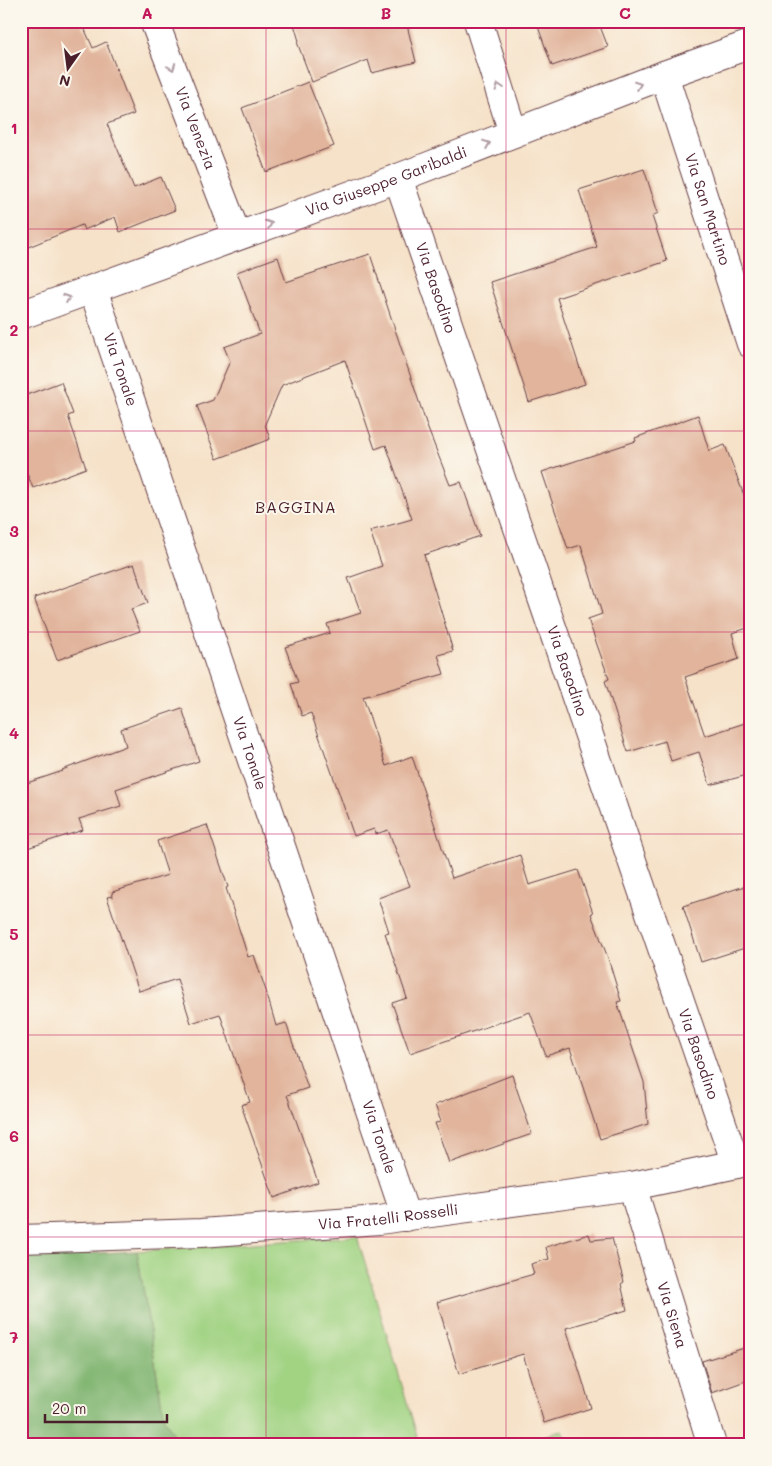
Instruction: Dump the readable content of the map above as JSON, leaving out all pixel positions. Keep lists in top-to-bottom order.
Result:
{
  "streets": {
    "street": [
      "Via Venezia",
      "Via Giuseppe Garibaldi",
      "Via San Martino",
      "Via Basodino",
      "Via Tonale",
      "Via Fratelli Rosselli",
      "Via Siena"
    ]
  },
  "crossings": [
    ["Via Venezia", "Via Giuseppe Garibaldi"],
    ["Via Giuseppe Garibaldi", "Via San Martino"],
    ["Via Giuseppe Garibaldi", "Via Basodino"],
    ["Via Giuseppe Garibaldi", "Via Tonale"],
    ["Via Basodino", "Via Fratelli Rosselli"],
    ["Via Tonale", "Via Fratelli Rosselli"],
    ["Via Fratelli Rosselli", "Via Siena"]
  ],
  "one_way": ["Via Venezia", "Via Giuseppe Garibaldi"],
  "districts": ["BAGGINA"],
  "scale_bar": "20 m",
  "north": "bottom",
  "grid": {
    "columns": ["A", "B", "C"],
    "rows": [
      "1",
      "2",
      "3",
      "4",
      "5",
      "6",
      "7"
    ]
  }
}
